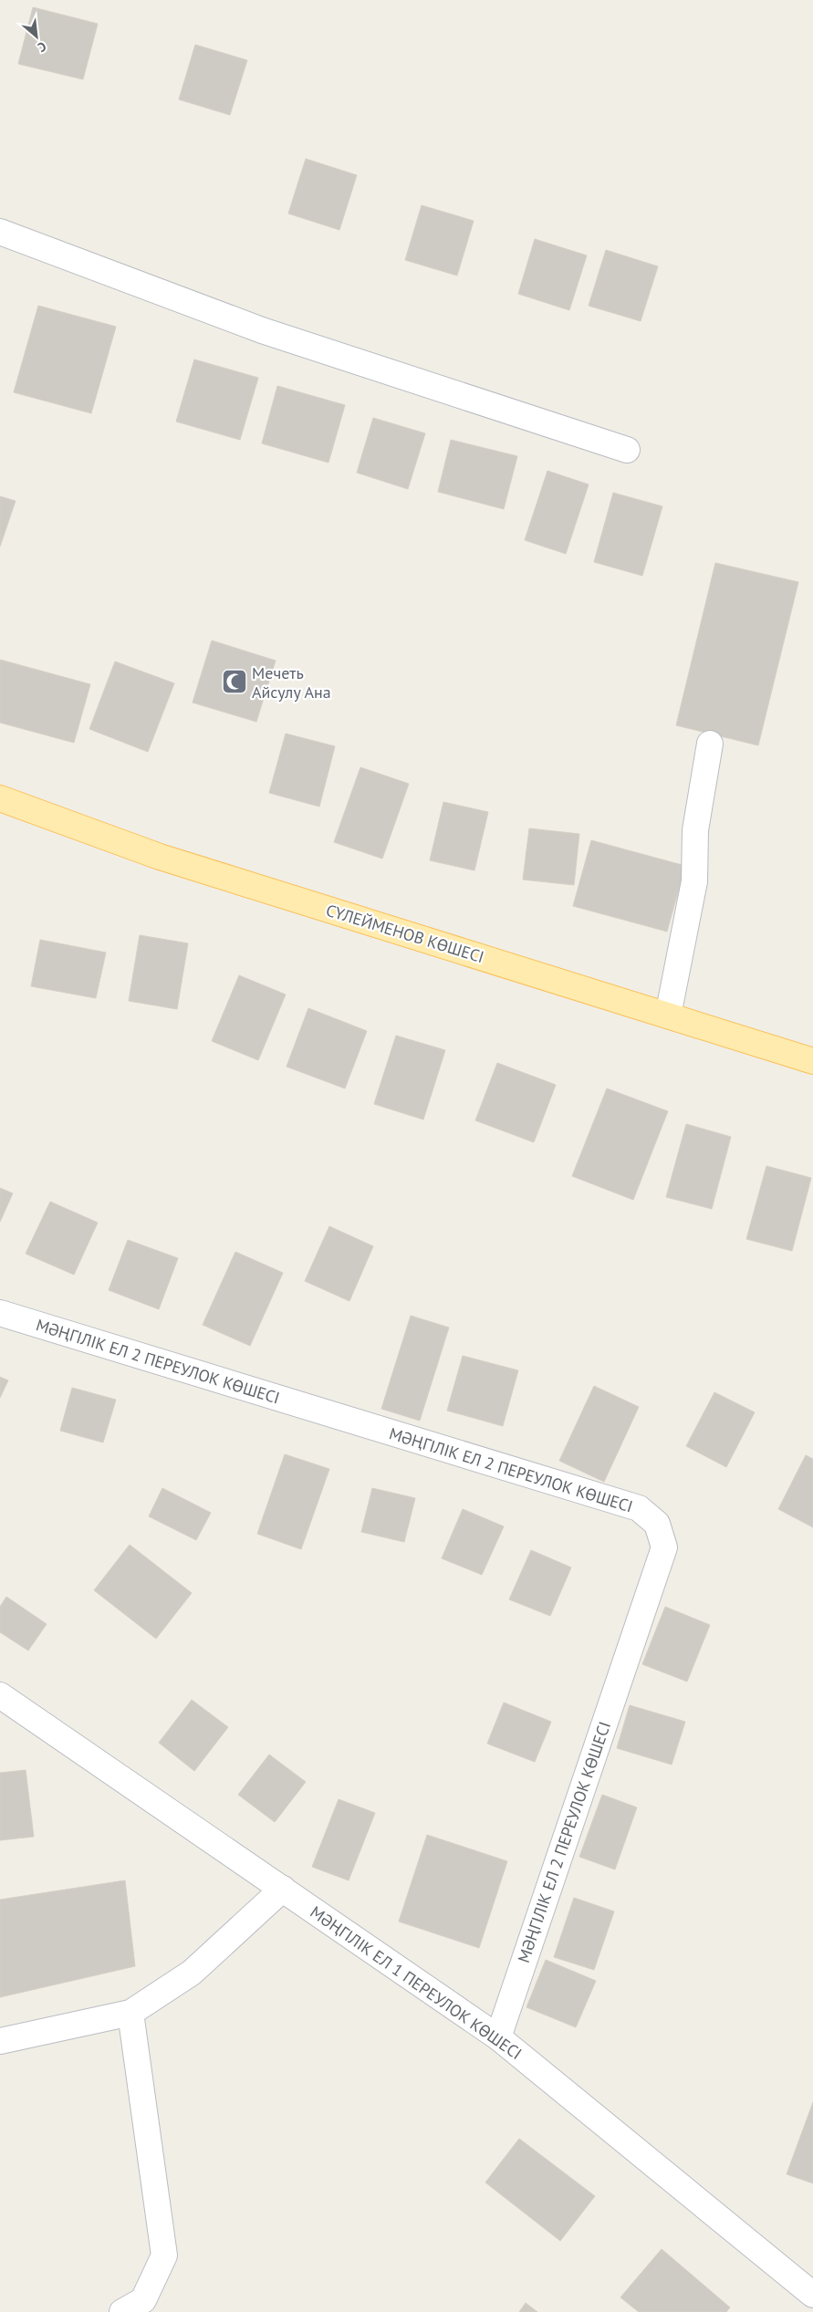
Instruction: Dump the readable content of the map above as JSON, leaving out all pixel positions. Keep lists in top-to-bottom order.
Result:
{
  "streets": {
    "main road": ["СҮЛЕЙМЕНОВ КӨШЕСІ"],
    "street": ["МӘҢГІЛІК ЕЛ 2 ПЕРЕУЛОК КӨШЕСІ", "МӘҢГІЛІК ЕЛ 1 ПЕРЕУЛОК КӨШЕСІ"]
  },
  "crossings": [
    ["МӘҢГІЛІК ЕЛ 2 ПЕРЕУЛОК КӨШЕСІ", "МӘҢГІЛІК ЕЛ 1 ПЕРЕУЛОК КӨШЕСІ"]
  ],
  "places": {
    "mosque": ["Мечеть Айсулу Ана"]
  },
  "north": "bottom right"
}
